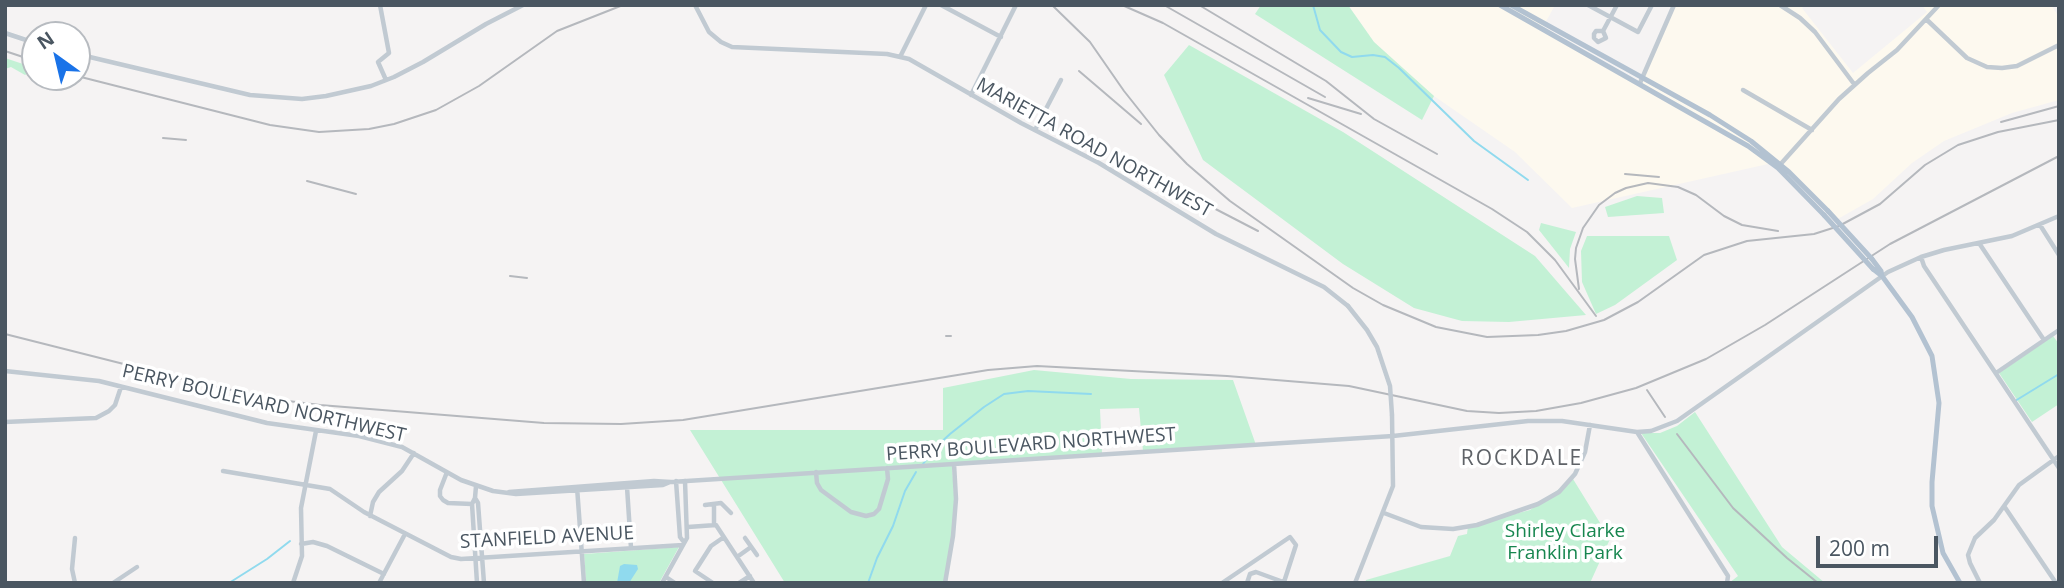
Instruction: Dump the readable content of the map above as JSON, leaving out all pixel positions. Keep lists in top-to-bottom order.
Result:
{
  "streets": {
    "street": ["MARIETTA ROAD NORTHWEST", "PERRY BOULEVARD NORTHWEST", "STANFIELD AVENUE"]
  },
  "crossings": [
    ["MARIETTA ROAD NORTHWEST", "PERRY BOULEVARD NORTHWEST"]
  ],
  "districts": ["ROCKDALE"],
  "parks": ["Shirley Clarke Franklin Park"],
  "scale_bar": "200 m",
  "north": "top left"
}
